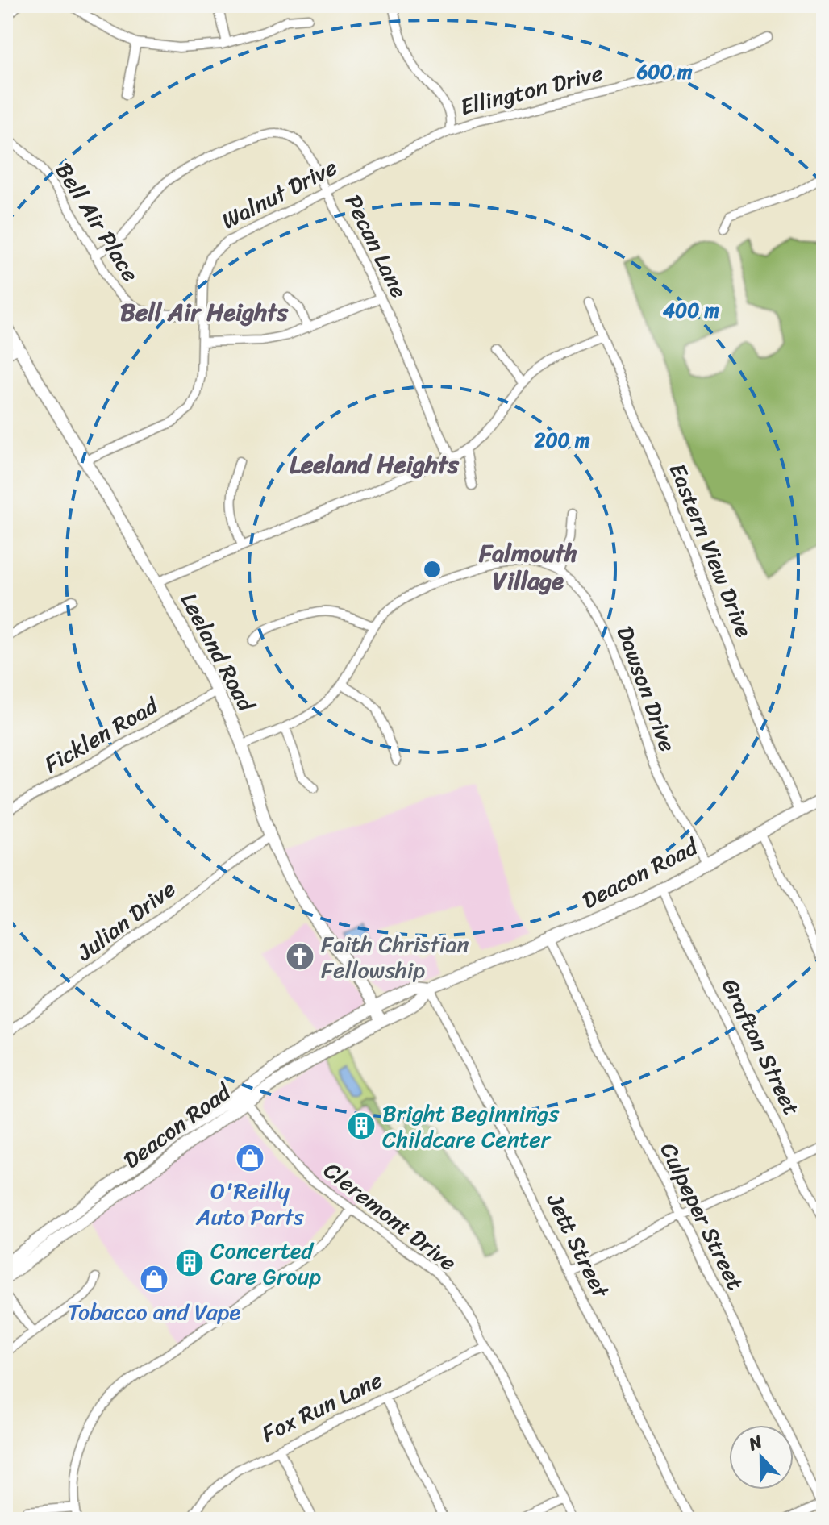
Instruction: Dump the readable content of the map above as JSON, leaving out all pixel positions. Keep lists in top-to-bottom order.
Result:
{
  "streets": {
    "main road": ["Leeland Road", "Deacon Road"],
    "street": [
      "Ellington Drive",
      "Walnut Drive",
      "Bell Air Place",
      "Pecan Lane",
      "Eastern View Drive",
      "Dawson Drive",
      "Ficklen Road",
      "Julian Drive",
      "Grafton Street",
      "Cleremont Drive",
      "Culpeper Street",
      "Jett Street",
      "Fox Run Lane"
    ]
  },
  "crossings": [
    ["Ellington Drive", "Walnut Drive"],
    ["Walnut Drive", "Bell Air Place"],
    ["Walnut Drive", "Pecan Lane"],
    ["Walnut Drive", "Leeland Road"],
    ["Bell Air Place", "Pecan Lane"],
    ["Eastern View Drive", "Deacon Road"],
    ["Leeland Road", "Dawson Drive"],
    ["Leeland Road", "Ficklen Road"],
    ["Leeland Road", "Deacon Road"],
    ["Leeland Road", "Julian Drive"],
    ["Dawson Drive", "Deacon Road"],
    ["Deacon Road", "Grafton Street"],
    ["Deacon Road", "Cleremont Drive"],
    ["Deacon Road", "Culpeper Street"],
    ["Deacon Road", "Jett Street"],
    ["Cleremont Drive", "Fox Run Lane"]
  ],
  "districts": ["Bell Air Heights", "Leeland Heights", "Falmouth Village"],
  "places": {
    "church": ["Faith Christian Fellowship"],
    "building": ["Bright Beginnings Childcare Center", "Concerted Care Group"],
    "shop": ["O'Reilly Auto Parts", "Tobacco and Vape"]
  },
  "north": "top",
  "rings": ["600 m", "400 m", "200 m"]
}
